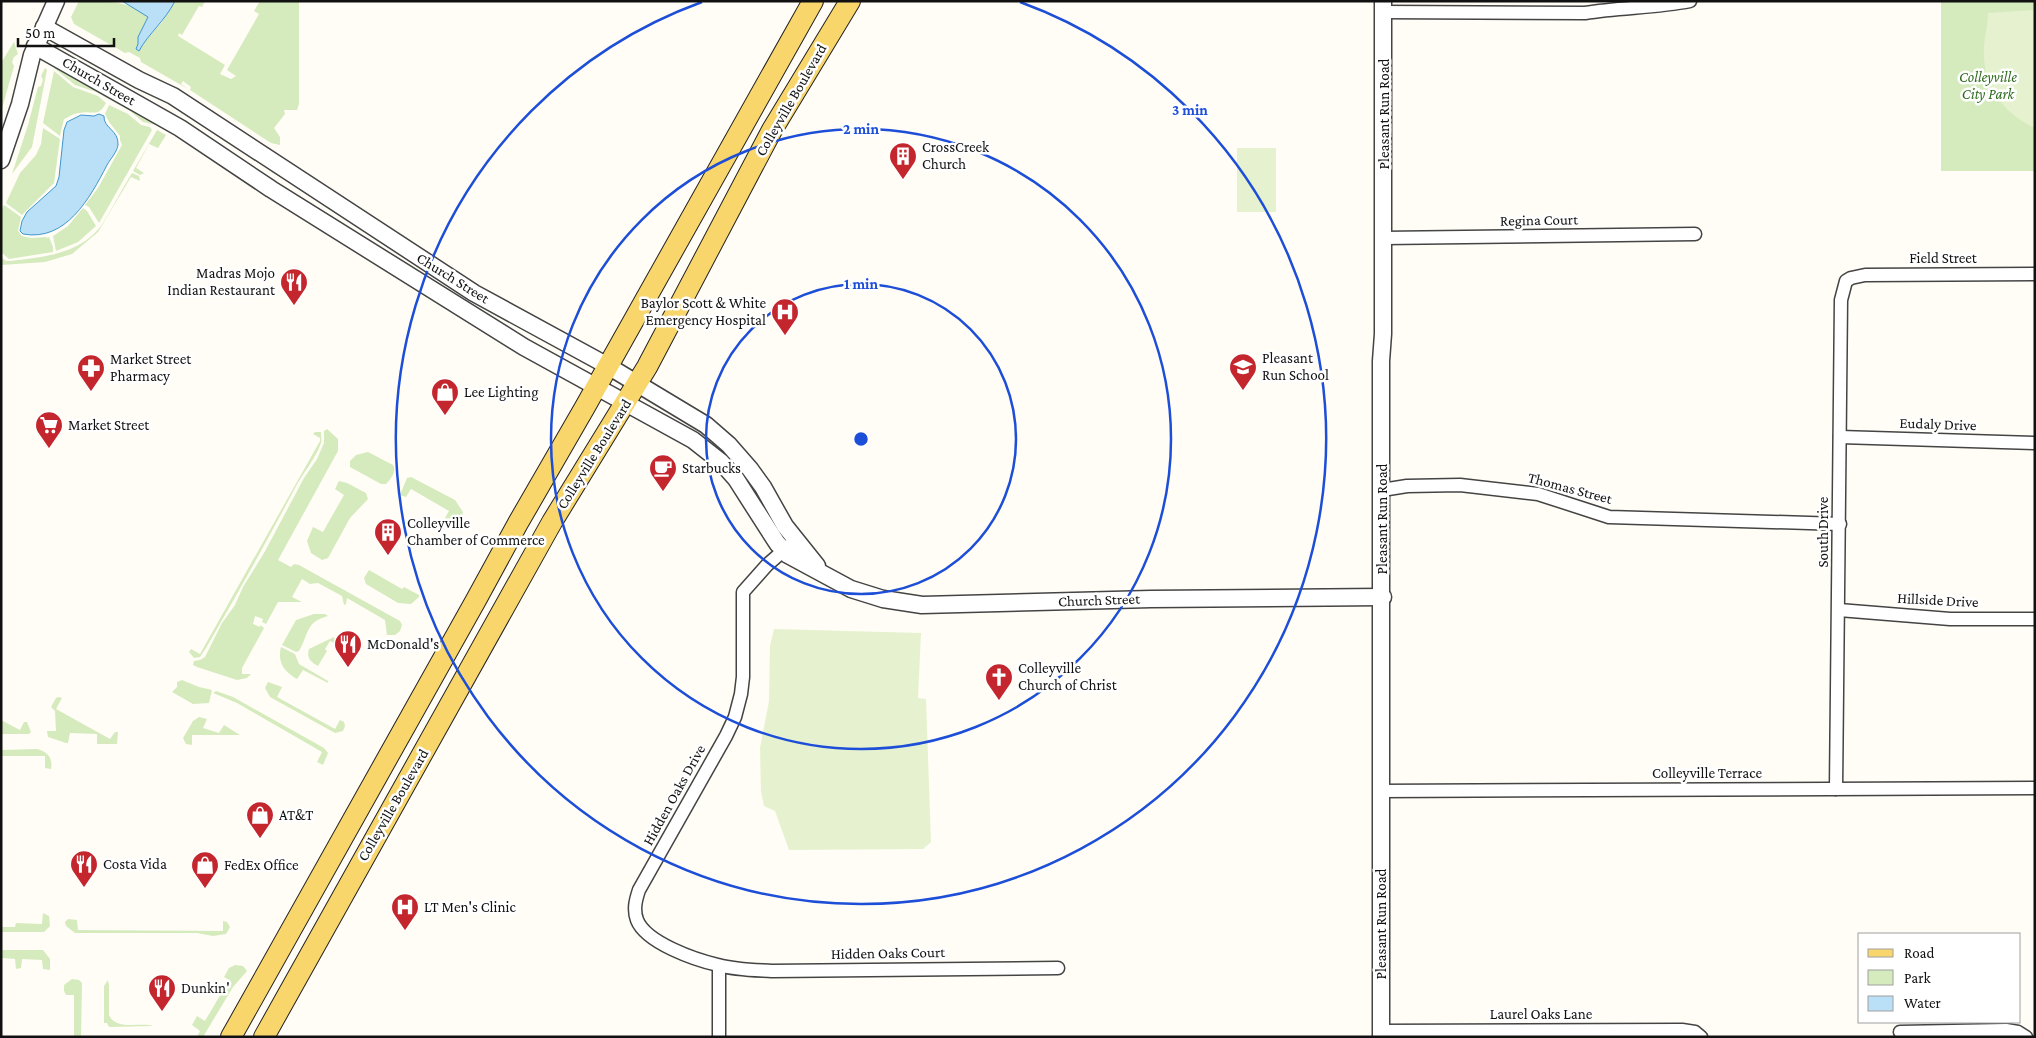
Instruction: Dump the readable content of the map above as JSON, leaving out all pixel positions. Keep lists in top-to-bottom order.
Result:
{
  "streets": {
    "main road": ["Colleyville Boulevard"],
    "street": [
      "Church Street",
      "Pleasant Run Road",
      "Regina Court",
      "Field Street",
      "Eudaly Drive",
      "Thomas Street",
      "South Drive",
      "Hillside Drive",
      "Colleyville Terrace",
      "Hidden Oaks Drive",
      "Hidden Oaks Court",
      "Laurel Oaks Lane"
    ]
  },
  "crossings": [
    ["Church Street", "Colleyville Boulevard"],
    ["Church Street", "Pleasant Run Road"],
    ["Church Street", "Hidden Oaks Drive"],
    ["Pleasant Run Road", "Regina Court"],
    ["Pleasant Run Road", "Thomas Street"],
    ["Pleasant Run Road", "Colleyville Terrace"],
    ["Pleasant Run Road", "Laurel Oaks Lane"],
    ["Field Street", "South Drive"],
    ["Eudaly Drive", "South Drive"],
    ["Thomas Street", "South Drive"],
    ["South Drive", "Hillside Drive"],
    ["South Drive", "Colleyville Terrace"],
    ["Hidden Oaks Drive", "Hidden Oaks Court"]
  ],
  "parks": ["Colleyville City Park"],
  "places": {
    "building": ["CrossCreek Church", "Colleyville Chamber of Commerce"],
    "restaurant": [
      "Madras Mojo Indian Restaurant",
      "McDonald's",
      "Costa Vida",
      "Dunkin'"
    ],
    "hospital": ["Baylor Scott & White Emergency Hospital", "LT Men's Clinic"],
    "school or university": ["Pleasant Run School"],
    "pharmacy": ["Market Street Pharmacy"],
    "shop": ["Lee Lighting", "AT&T", "FedEx Office"],
    "supermarket": ["Market Street"],
    "cafe": ["Starbucks"],
    "church": ["Colleyville Church of Christ"]
  },
  "legend": ["Road", "Park", "Water"],
  "scale_bar": "50 m",
  "rings": ["3 min", "2 min", "1 min"]
}
